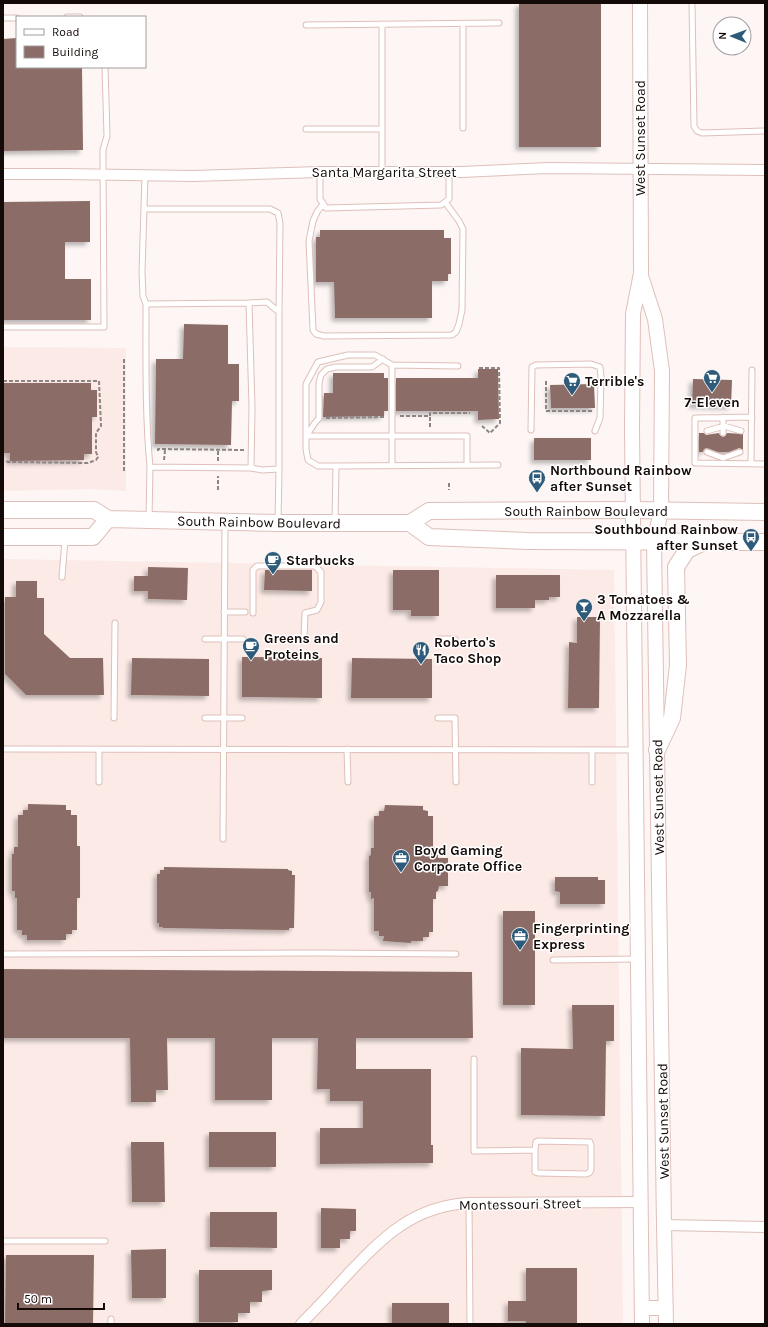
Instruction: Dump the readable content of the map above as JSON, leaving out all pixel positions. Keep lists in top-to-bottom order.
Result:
{
  "streets": {
    "main road": ["West Sunset Road", "South Rainbow Boulevard"],
    "street": ["Santa Margarita Street", "Montessouri Street"]
  },
  "crossings": [
    ["West Sunset Road", "Santa Margarita Street"],
    ["West Sunset Road", "South Rainbow Boulevard"],
    ["West Sunset Road", "Montessouri Street"]
  ],
  "places": {
    "supermarket": ["7-Eleven", "Terrible's"],
    "bus stop": ["Northbound Rainbow after Sunset", "Southbound Rainbow after Sunset"],
    "cafe": ["Starbucks", "Greens and Proteins"],
    "bar": ["3 Tomatoes & A Mozzarella"],
    "restaurant": ["Roberto's Taco Shop"],
    "office": ["Boyd Gaming Corporate Office", "Fingerprinting Express"]
  },
  "legend": ["Road", "Building"],
  "scale_bar": "50 m",
  "north": "left"
}
